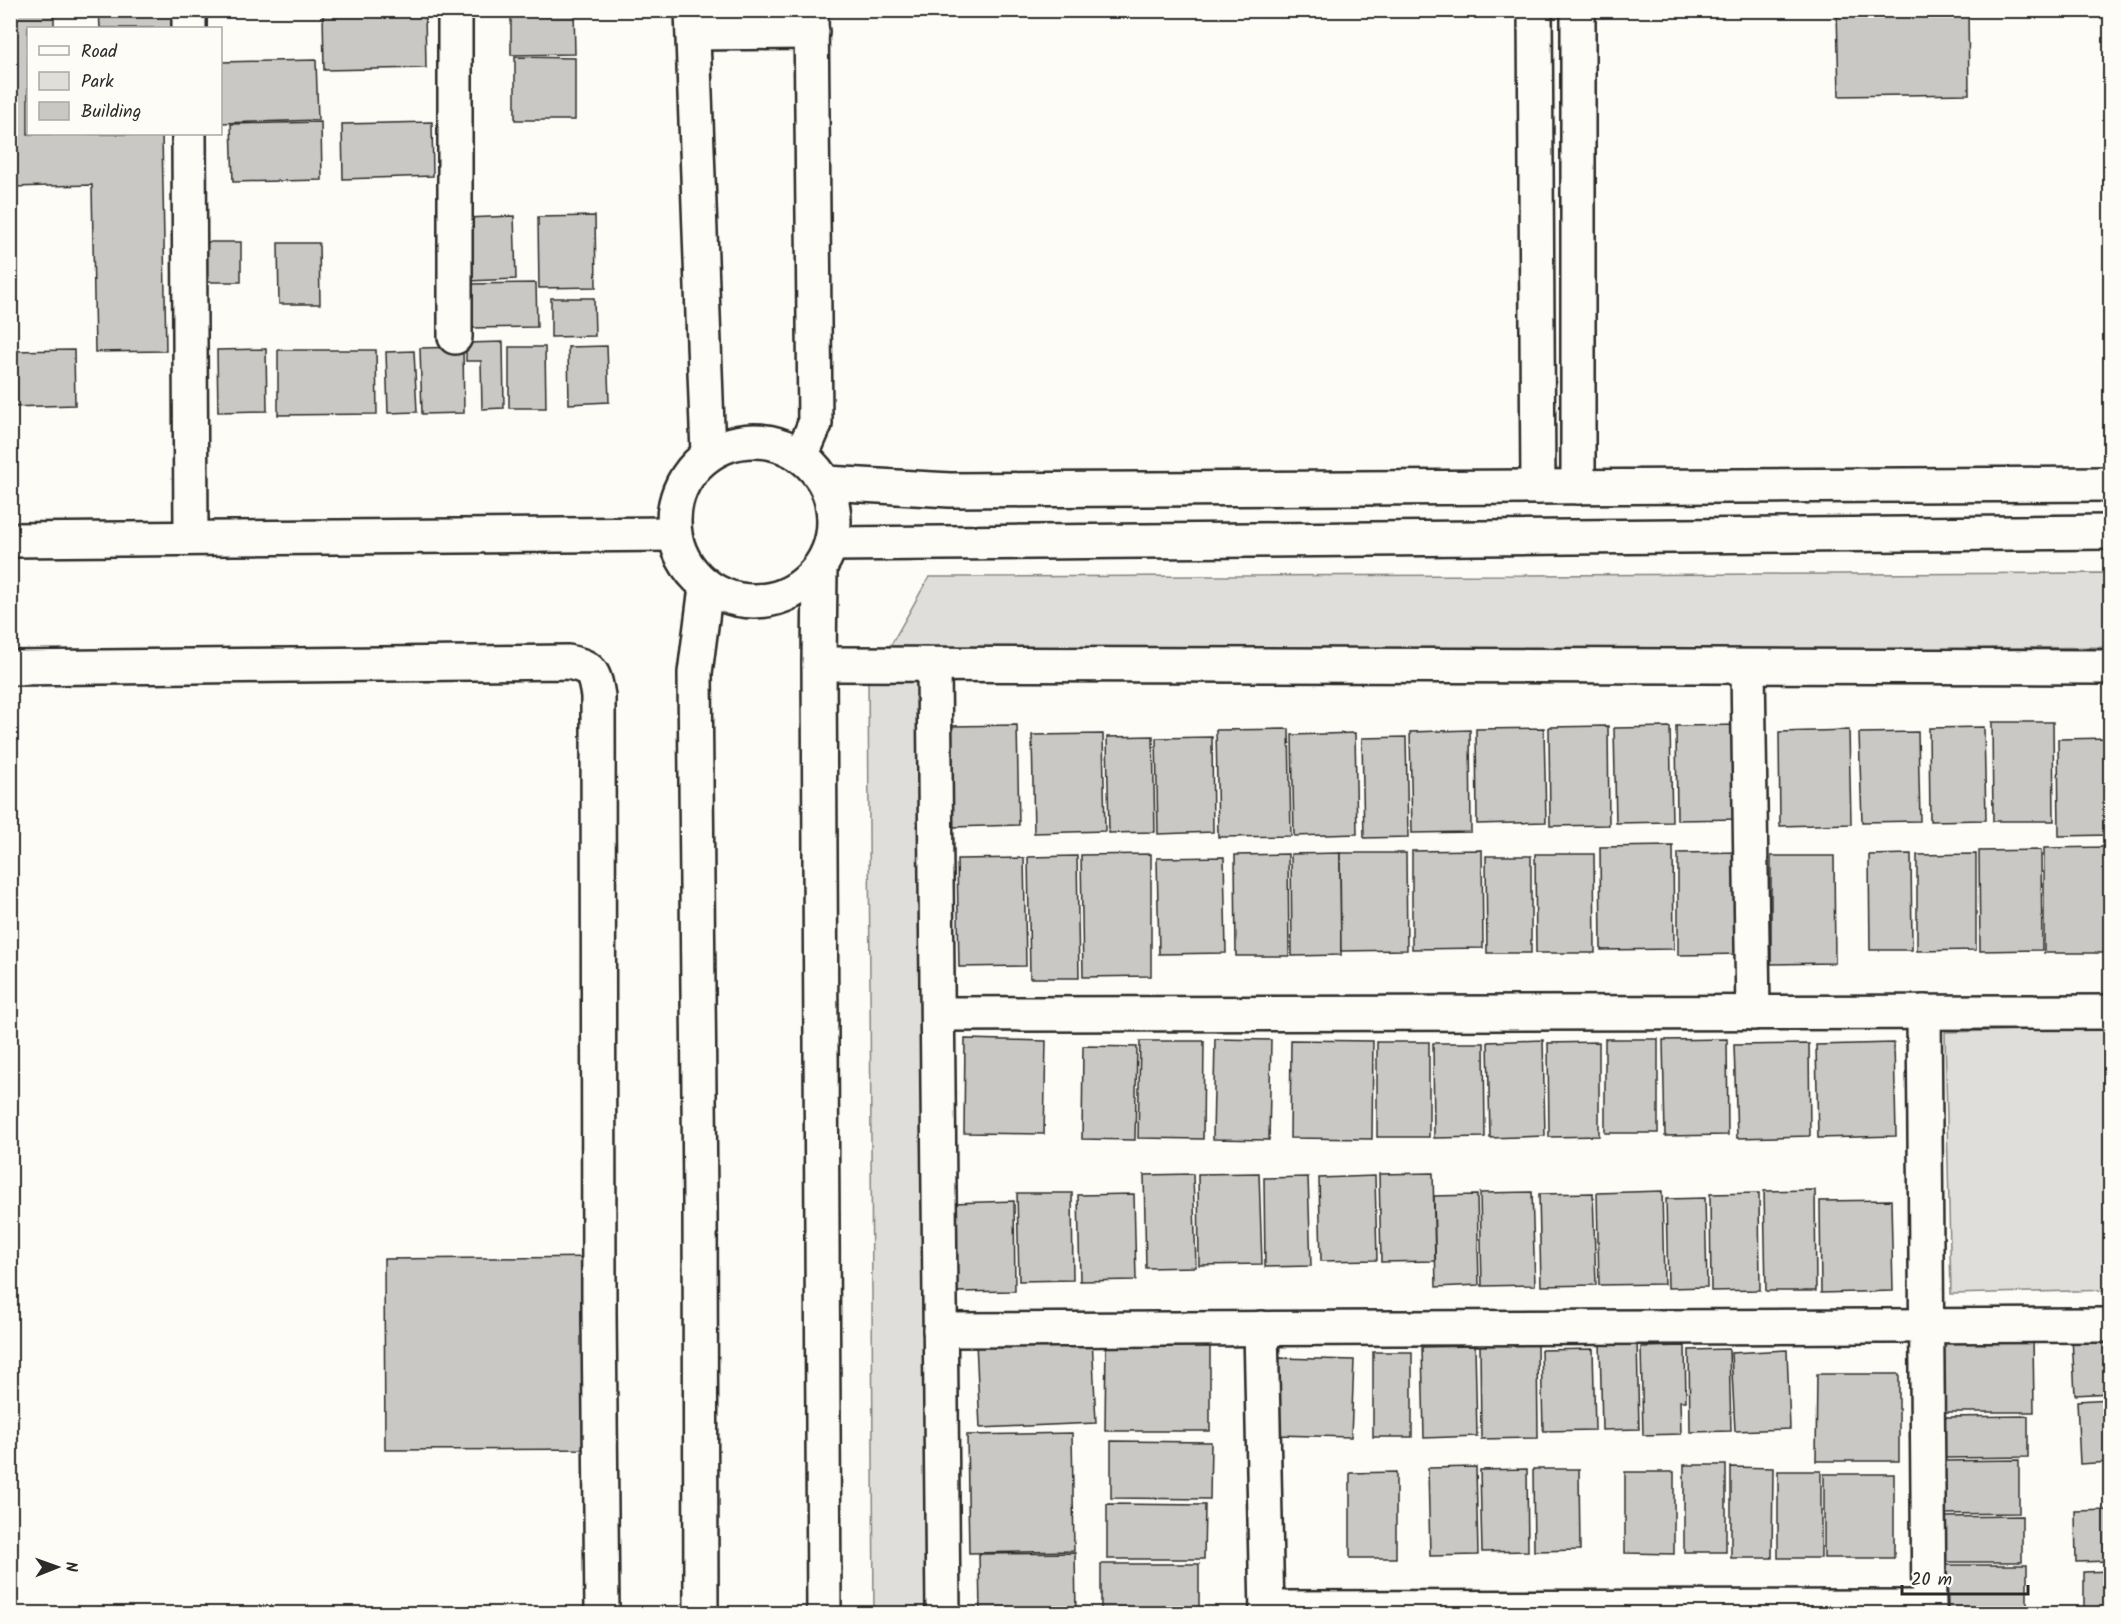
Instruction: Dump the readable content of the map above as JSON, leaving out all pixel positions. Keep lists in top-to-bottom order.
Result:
{
  "legend": ["Road", "Park", "Building"],
  "scale_bar": "20 m",
  "north": "right"
}
